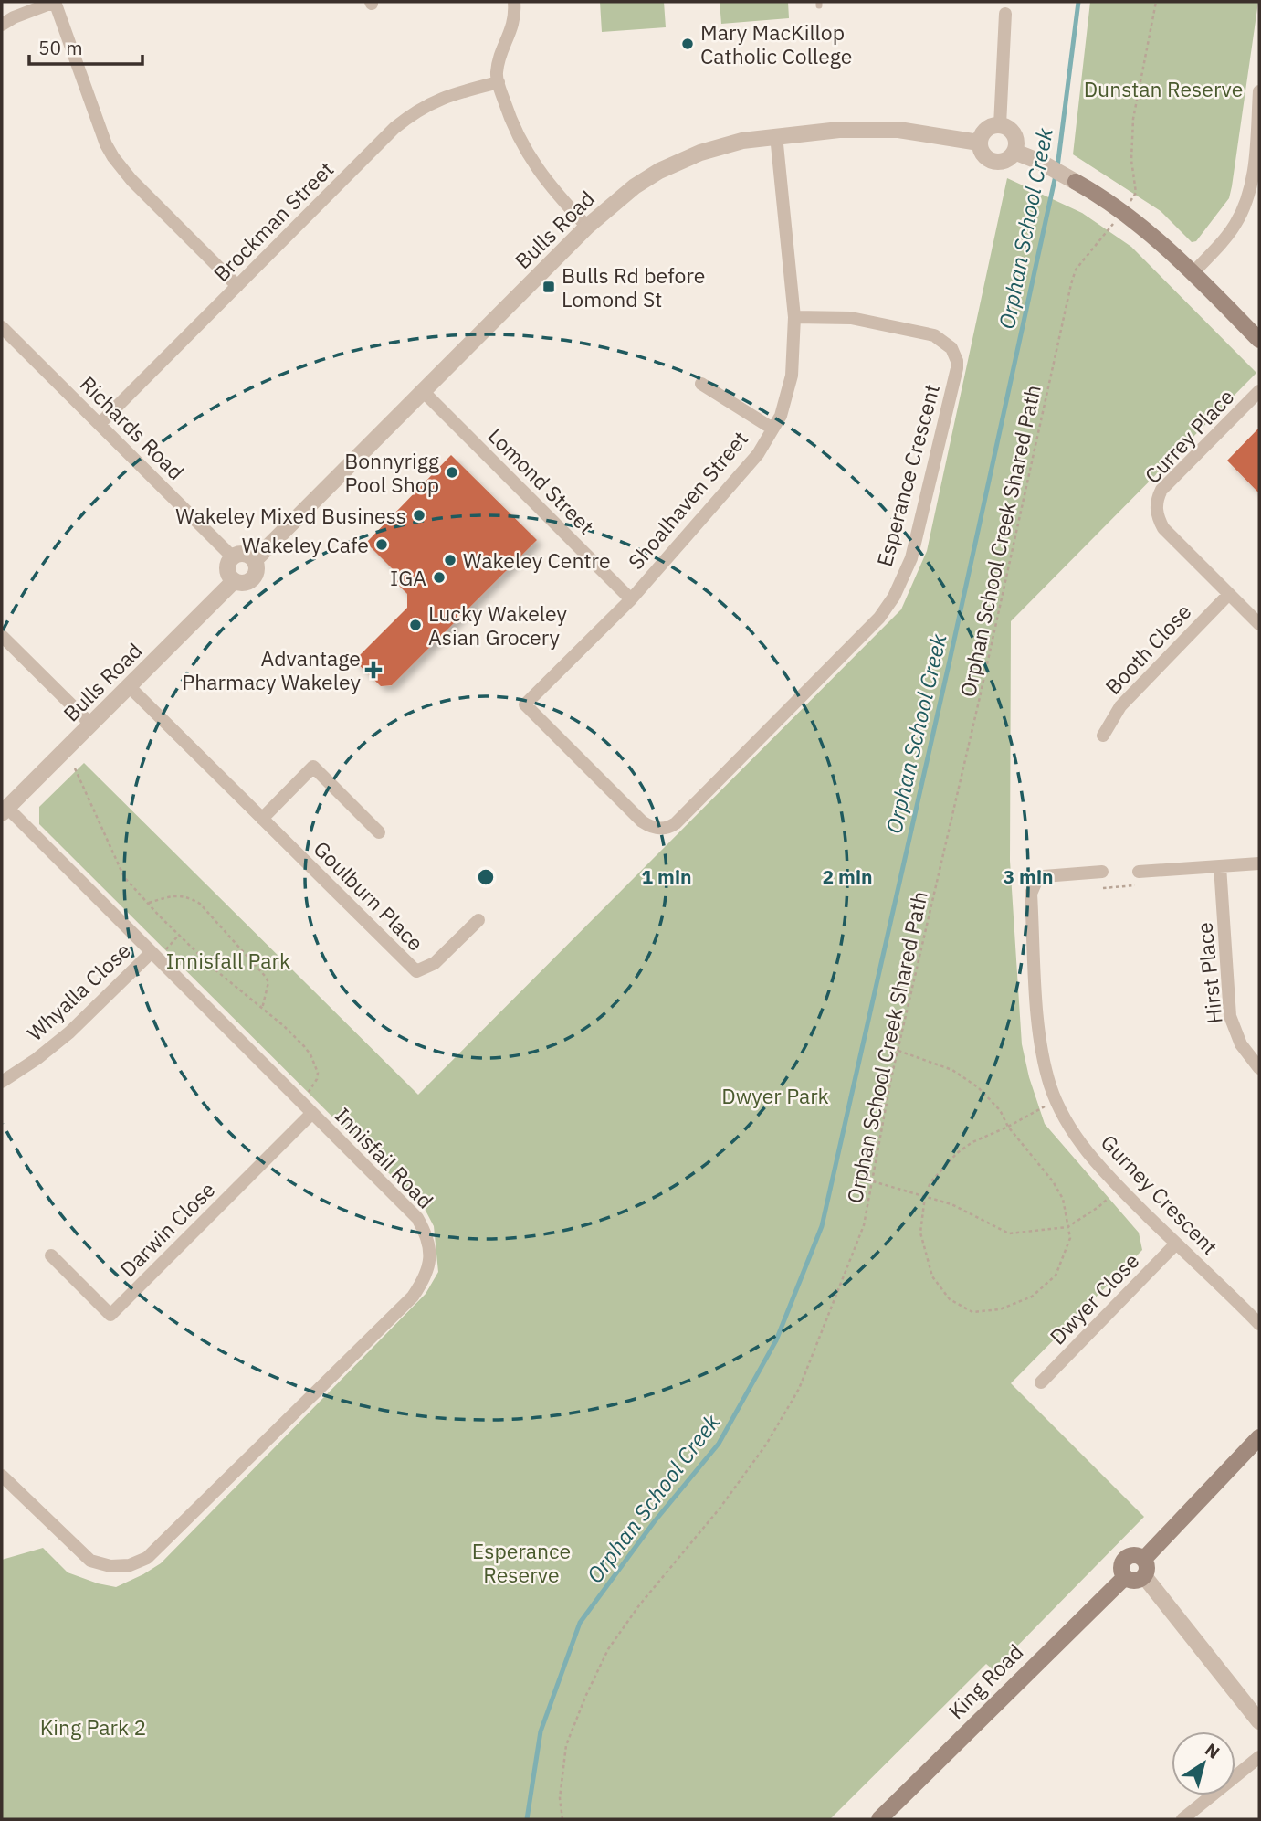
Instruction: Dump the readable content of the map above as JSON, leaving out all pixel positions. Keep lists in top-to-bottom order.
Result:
{
  "streets": {
    "main road": ["King Road"],
    "street": [
      "Brockman Street",
      "Bulls Road",
      "Richards Road",
      "Currey Place",
      "Esperance Crescent",
      "Lomond Street",
      "Shoalhaven Street",
      "Booth Close",
      "Goulburn Place",
      "Hirst Place",
      "Whyalla Close",
      "Innisfail Road",
      "Gurney Crescent",
      "Darwin Close",
      "Dwyer Close"
    ],
    "path": ["Orphan School Creek Shared Path"]
  },
  "crossings": [
    ["Brockman Street", "Richards Road"],
    ["Bulls Road", "Richards Road"],
    ["Bulls Road", "Lomond Street"],
    ["Bulls Road", "Shoalhaven Street"],
    ["Bulls Road", "Goulburn Place"],
    ["Bulls Road", "Innisfail Road"],
    ["Currey Place", "Booth Close"],
    ["Esperance Crescent", "Shoalhaven Street"],
    ["Lomond Street", "Shoalhaven Street"],
    ["Whyalla Close", "Innisfail Road"],
    ["Innisfail Road", "Darwin Close"],
    ["Gurney Crescent", "Dwyer Close"]
  ],
  "water": ["Orphan School Creek"],
  "parks": [
    "Dunstan Reserve",
    "Innisfall Park",
    "Dwyer Park",
    "Esperance Reserve",
    "King Park 2"
  ],
  "places": {
    "other": [
      "Mary MacKillop Catholic College",
      "Bonnyrigg Pool Shop",
      "Wakeley Mixed Business",
      "Wakeley Cafe",
      "Wakeley Centre",
      "IGA",
      "Lucky Wakeley Asian Grocery"
    ],
    "transit": ["Bulls Rd before Lomond St"],
    "health": ["Advantage Pharmacy Wakeley"]
  },
  "scale_bar": "50 m",
  "north": "top right",
  "rings": ["1 min", "2 min", "3 min"]
}
